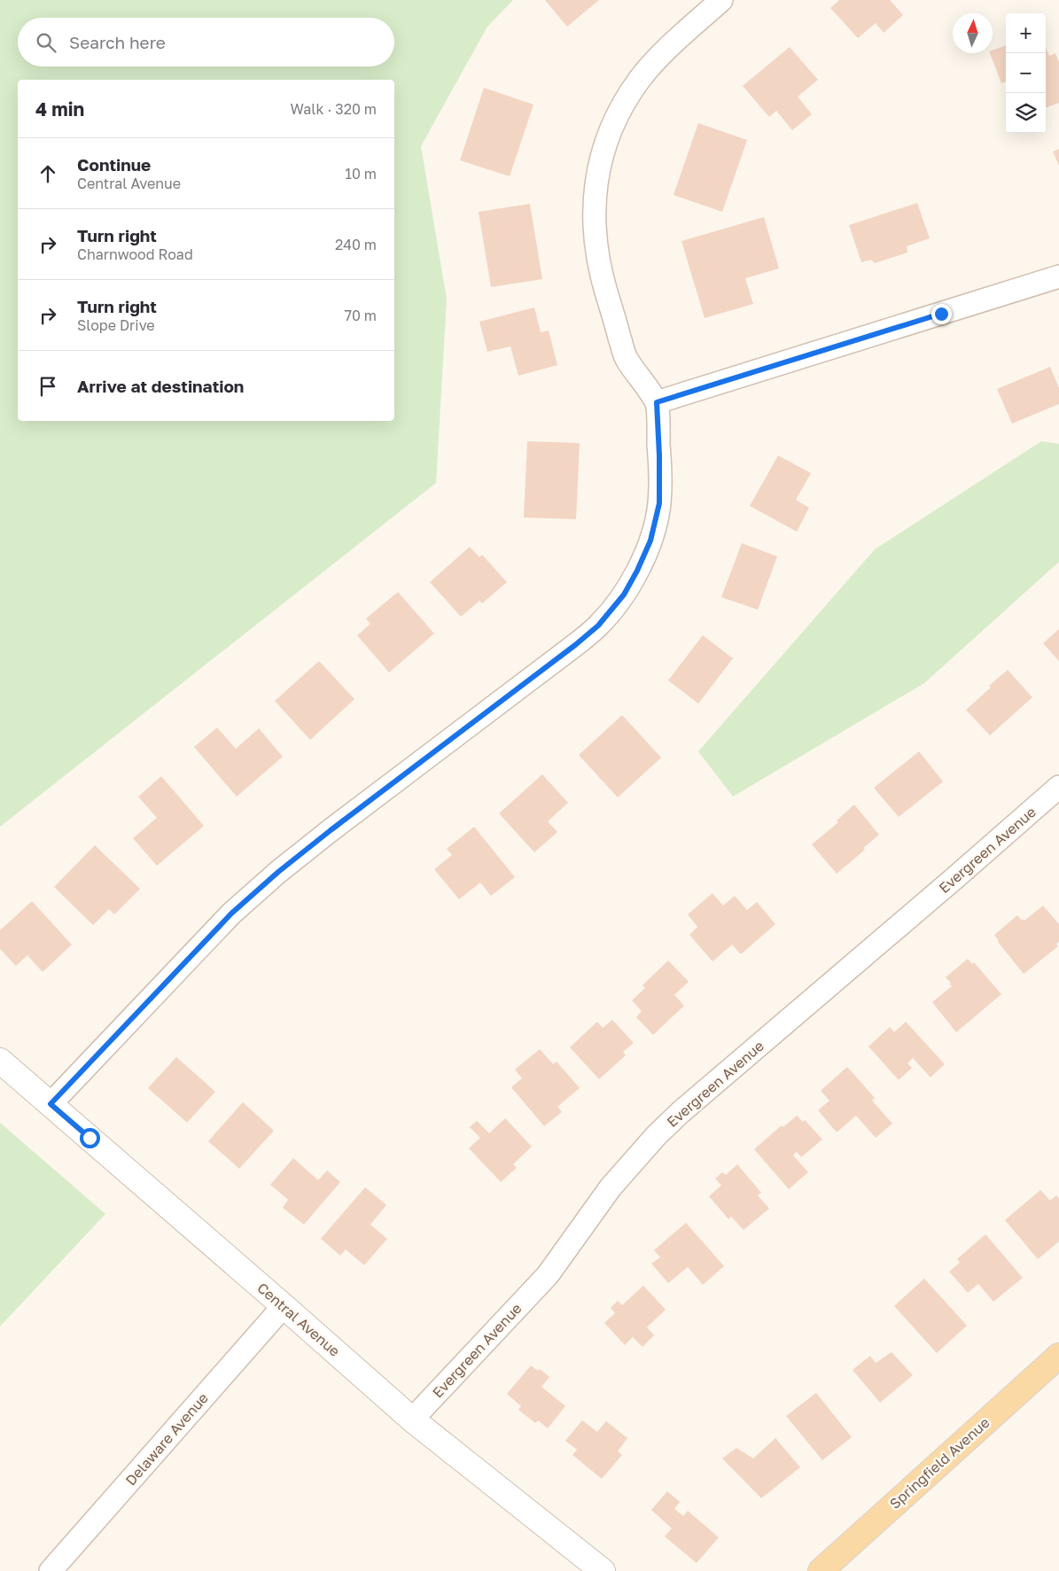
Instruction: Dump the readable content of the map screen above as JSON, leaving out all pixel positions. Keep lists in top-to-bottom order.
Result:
{
  "streets": {
    "main road": ["Springfield Avenue"],
    "street": ["Evergreen Avenue", "Central Avenue", "Delaware Avenue"]
  },
  "crossings": [
    ["Evergreen Avenue", "Central Avenue"],
    ["Central Avenue", "Delaware Avenue"]
  ],
  "north": "top",
  "page": {
    "map_buttons": ["+", "−"],
    "search": "Search here",
    "heading": ["4 min", "Walk · 320 m"],
    "list": [
      ["Continue", "Central Avenue", "10 m"],
      ["Turn right", "Charnwood Road", "240 m"],
      ["Turn right", "Slope Drive", "70 m"],
      "Arrive at destination"
    ]
  }
}
